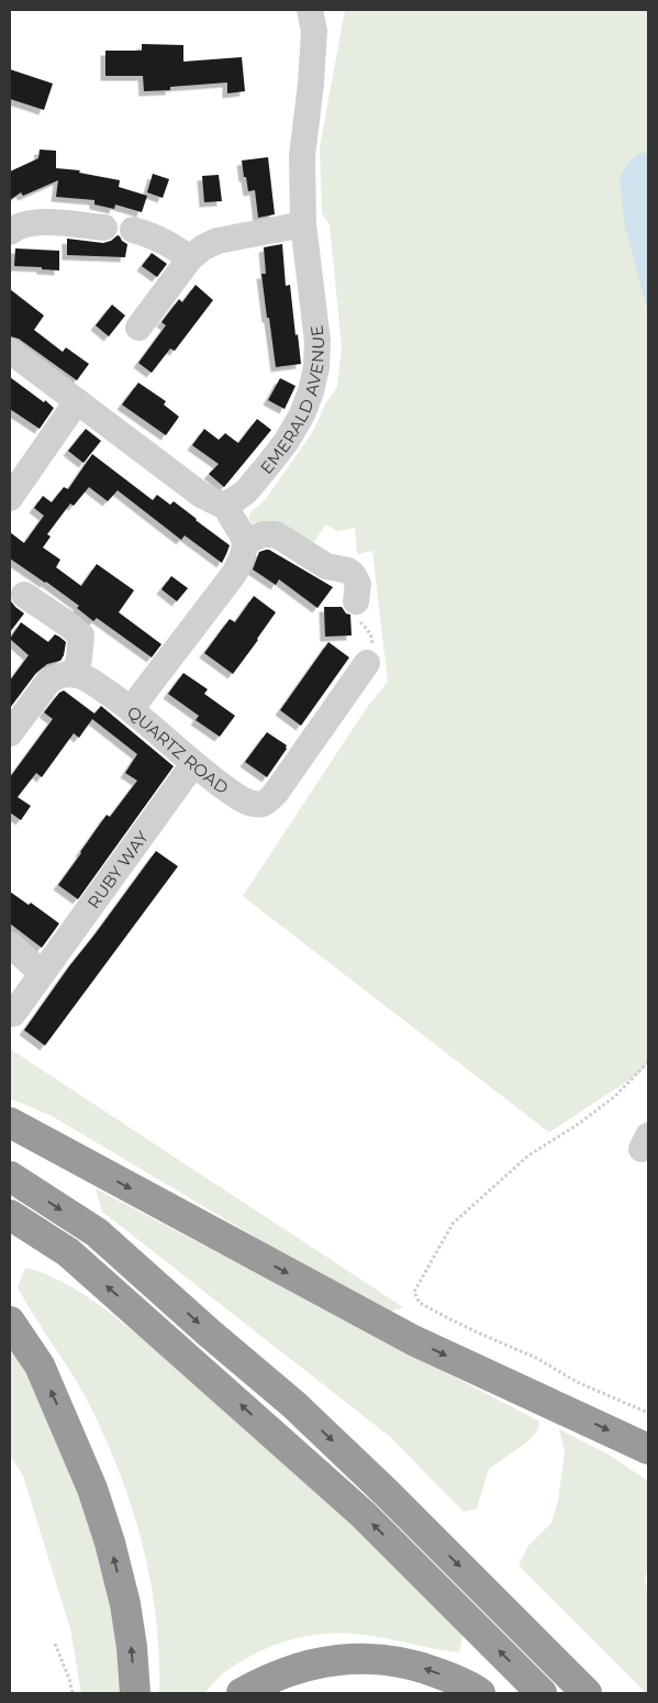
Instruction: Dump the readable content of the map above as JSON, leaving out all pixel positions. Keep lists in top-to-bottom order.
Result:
{
  "streets": {
    "street": ["EMERALD AVENUE", "QUARTZ ROAD", "RUBY WAY"]
  },
  "crossings": [
    ["QUARTZ ROAD", "RUBY WAY"]
  ]
}
